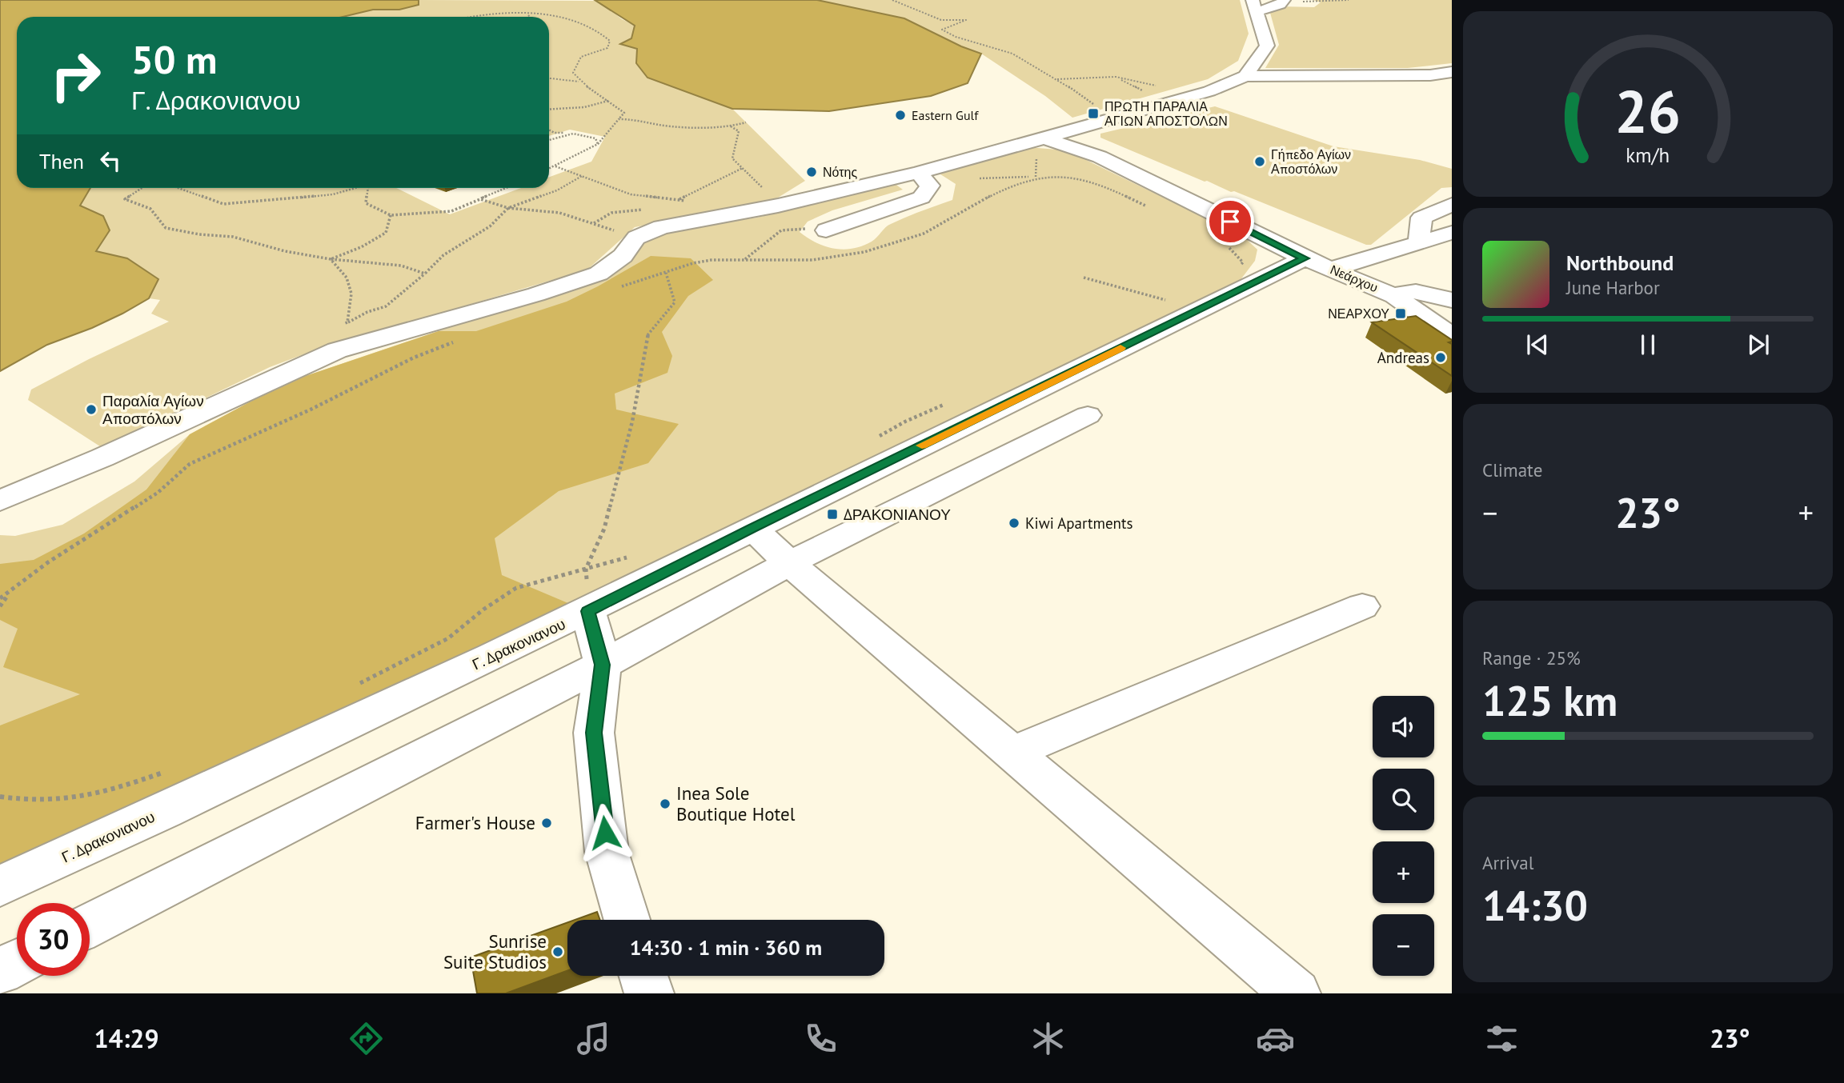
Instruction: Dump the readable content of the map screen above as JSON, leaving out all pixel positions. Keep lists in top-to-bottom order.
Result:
{
  "streets": {
    "street": ["Νεάρχου", "Γ. Δρακονιανου"]
  },
  "crossings": [
    ["Νεάρχου", "Γ. Δρακονιανου"]
  ],
  "places": {
    "transit": ["ΠΡΩΤΗ ΠΑΡΑΛΙΑ ΑΓΙΩΝ ΑΠΟΣΤΟΛΩΝ", "ΝΕΑΡΧΟΥ", "ΔΡΑΚΟΝΙΑΝΟΥ"],
    "other": [
      "Eastern Gulf",
      "Γήπεδο Αγίων Αποστόλων",
      "Νότης",
      "Andreas",
      "Παραλία Αγίων Αποστόλων",
      "Kiwi Apartments",
      "Inea Sole Boutique Hotel",
      "Farmer's House",
      "Sunrise Suite Studios"
    ]
  },
  "page": {
    "turn": ["50 m", "Γ. Δρακονιανου"],
    "then": "Then",
    "song": ["Northbound", "June Harbor"],
    "tile": [
      "Climate",
      ["Range · 25%", "125 km"],
      ["Arrival", "14:30"]
    ],
    "heat": ["−", "23°", "+"],
    "map_buttons": ["+", "−"],
    "limit": "30",
    "trip": "14:30 · 1 min · 360 m",
    "tabs": ["14:29", "23°"],
    "gauge": ["26", "km/h"]
  }
}
